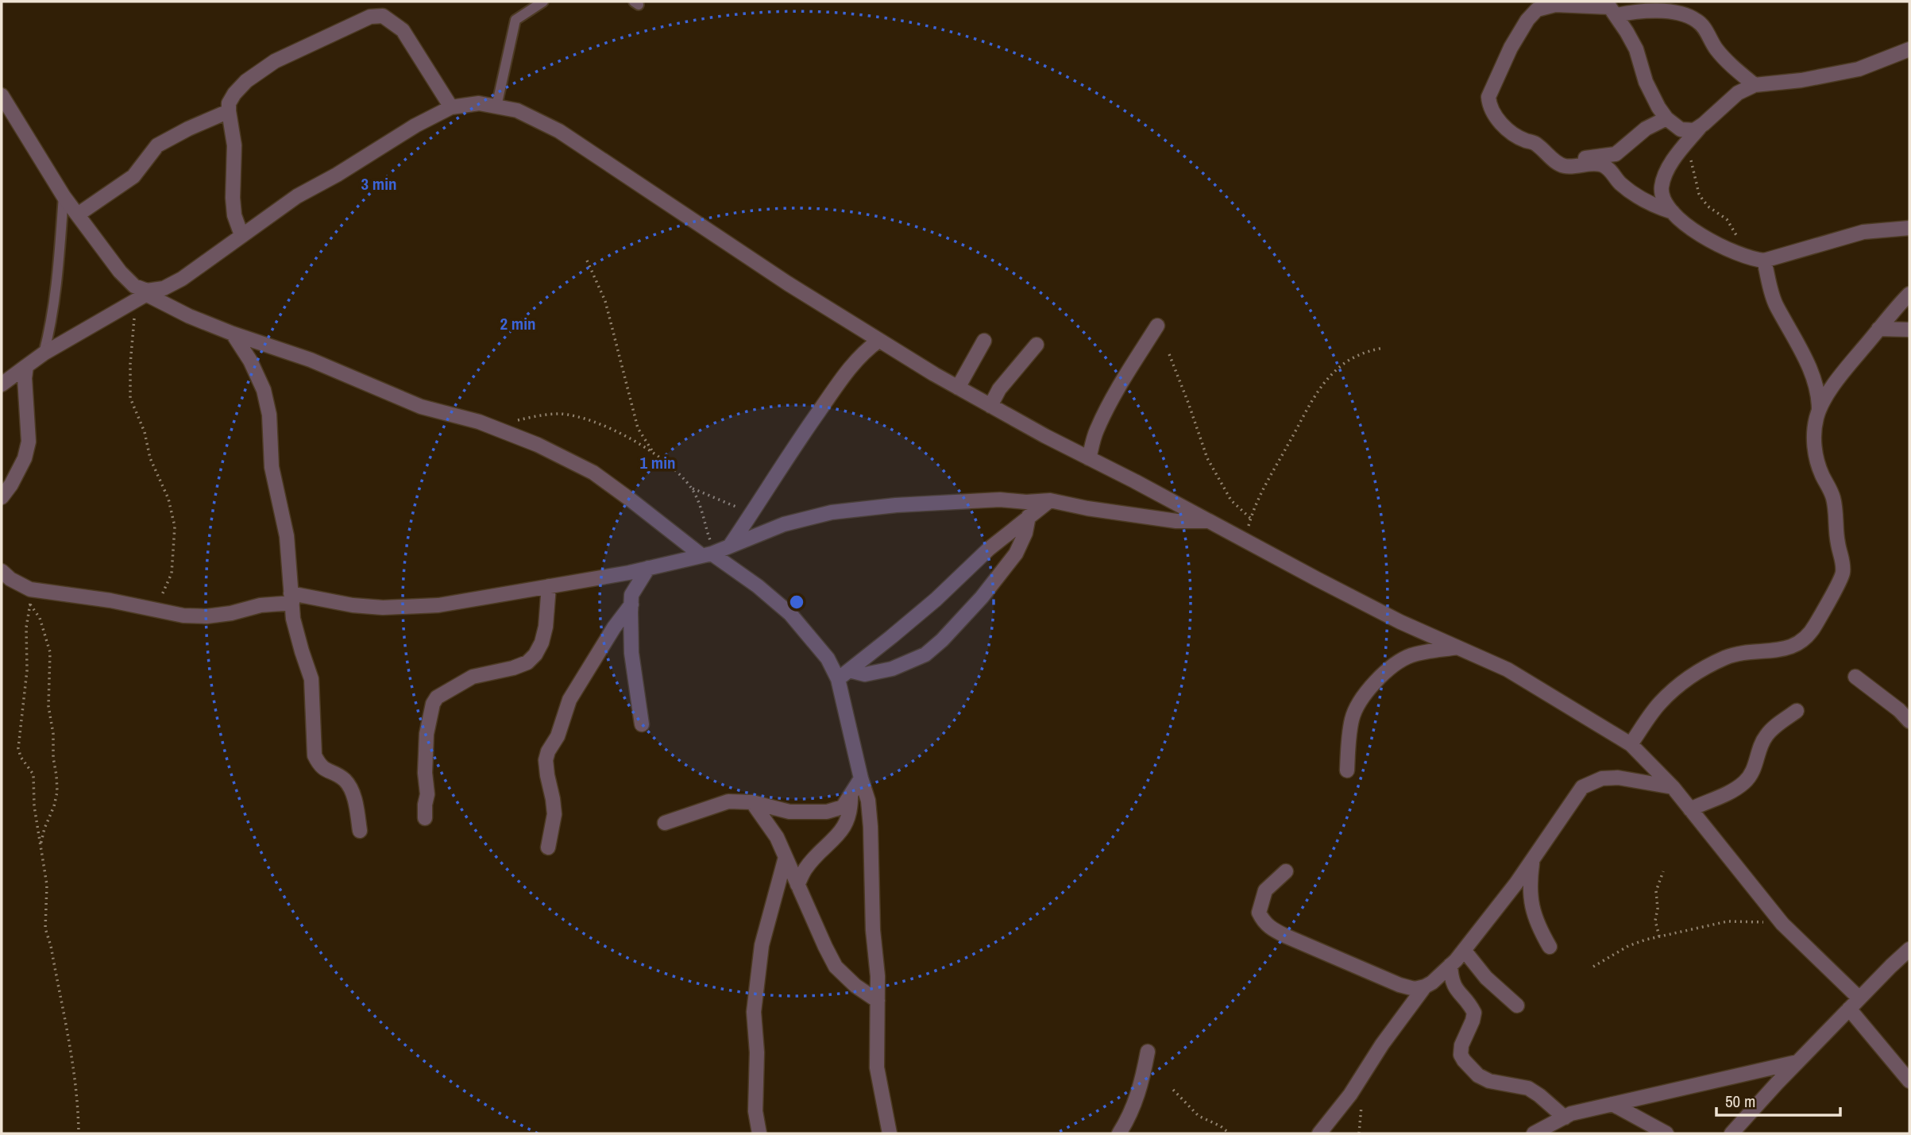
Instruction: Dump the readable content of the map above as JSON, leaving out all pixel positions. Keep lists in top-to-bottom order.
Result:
{
  "scale_bar": "50 m",
  "rings": ["3 min", "2 min", "1 min"]
}
